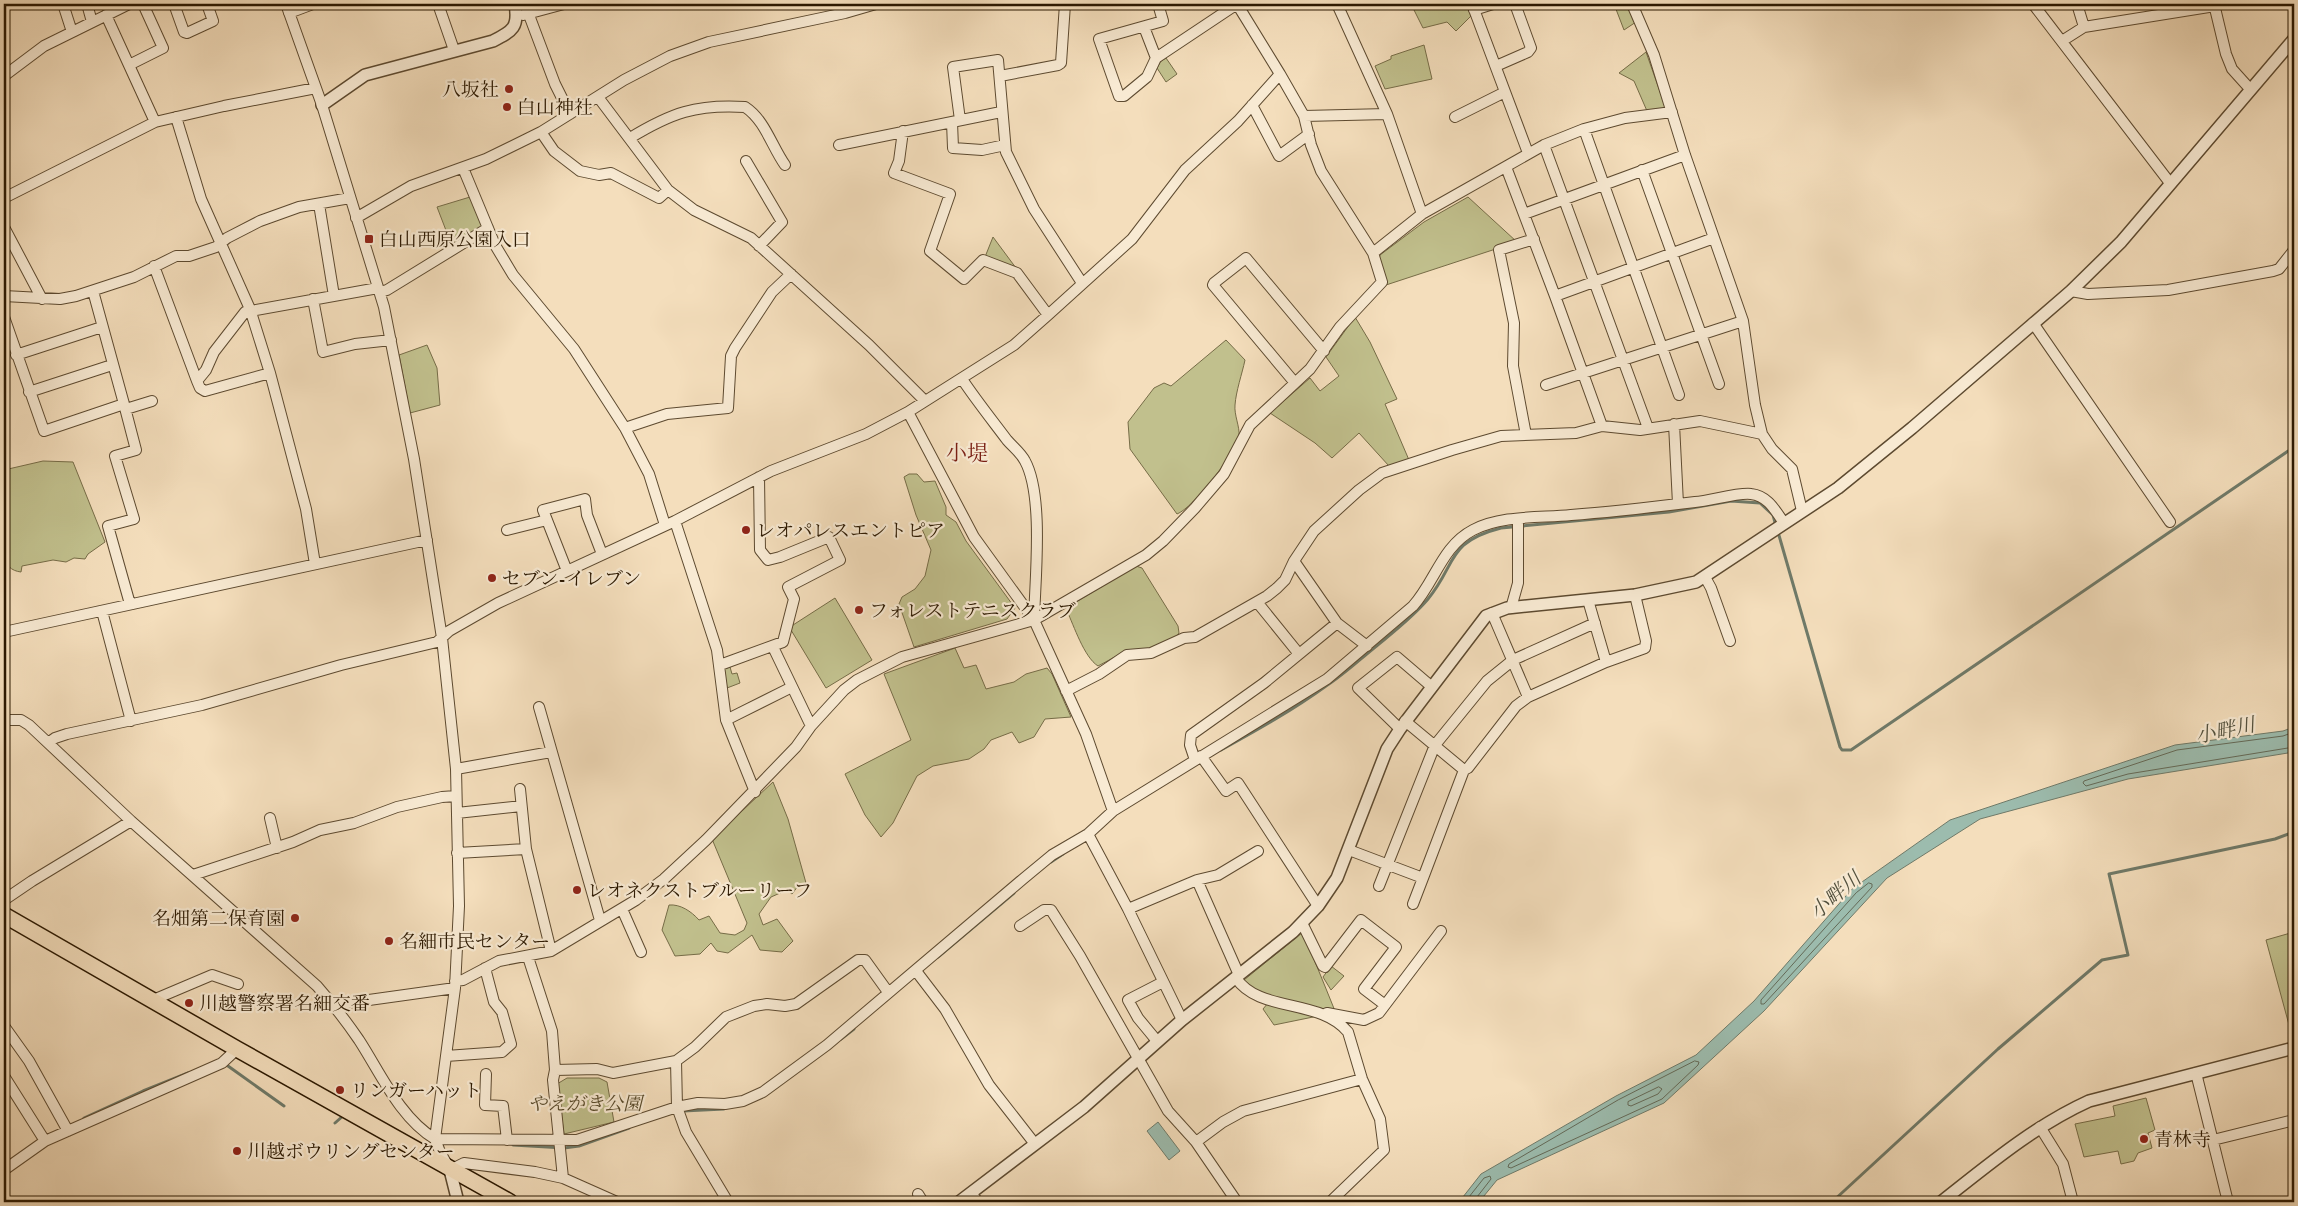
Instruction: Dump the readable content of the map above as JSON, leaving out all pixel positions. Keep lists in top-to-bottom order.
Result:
{
  "districts": ["小堤"],
  "water": ["小畔川"],
  "parks": ["やえがき公園"],
  "places": {
    "other": [
      "八坂社",
      "白山神社",
      "レオパレスエントピア",
      "セブン-イレブン",
      "フォレストテニスクラブ",
      "レオネクストブルーリーフ",
      "名畑第二保育園",
      "名細市民センター",
      "川越警察署名細交番",
      "リンガーハット",
      "青林寺",
      "川越ボウリングセンター"
    ],
    "transit": ["白山西原公園入口"]
  }
}
